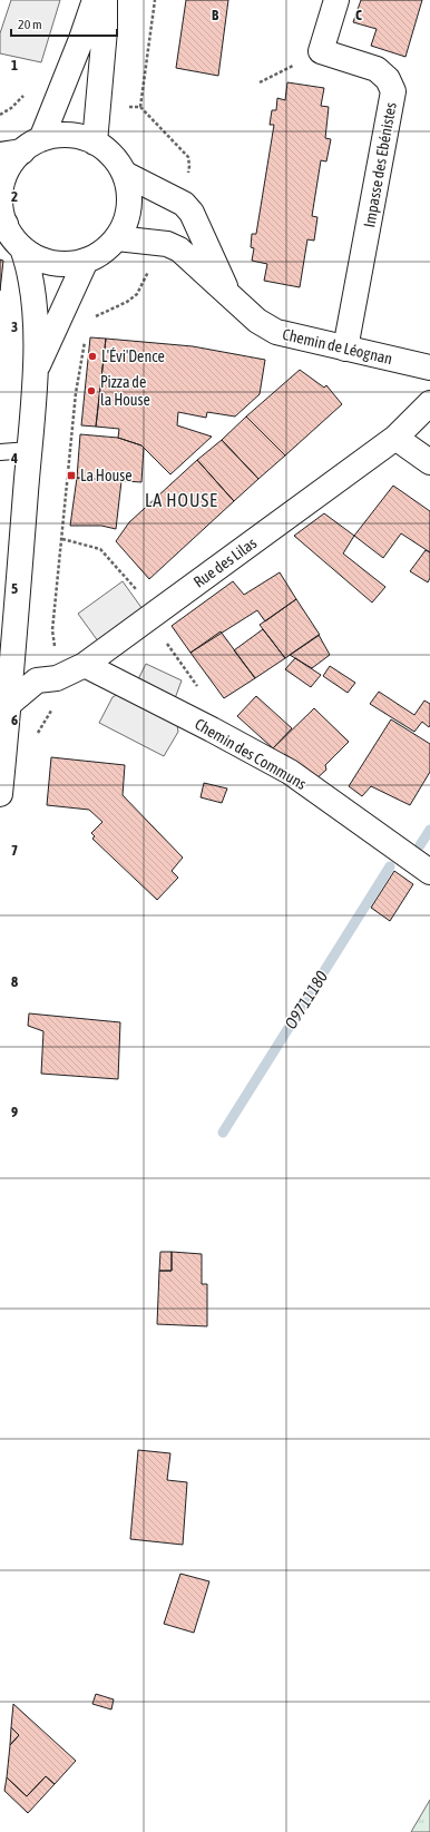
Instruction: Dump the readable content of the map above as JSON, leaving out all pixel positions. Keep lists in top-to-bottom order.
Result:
{
  "streets": {
    "street": [
      "Impasse des Ebénistes",
      "Chemin de Léognan",
      "Rue des Lilas",
      "Chemin des Communs"
    ]
  },
  "crossings": [
    ["Impasse des Ebénistes", "Chemin de Léognan"],
    ["Rue des Lilas", "Chemin des Communs"]
  ],
  "districts": ["LA HOUSE"],
  "water": ["O9711180"],
  "places": {
    "other": ["L'Évi'Dence", "Pizza de la House"],
    "transit": ["La House"]
  },
  "scale_bar": "20 m",
  "grid": {
    "columns": ["B", "C"],
    "rows": [
      "1",
      "2",
      "3",
      "4",
      "5",
      "6",
      "7",
      "8",
      "9"
    ]
  }
}
